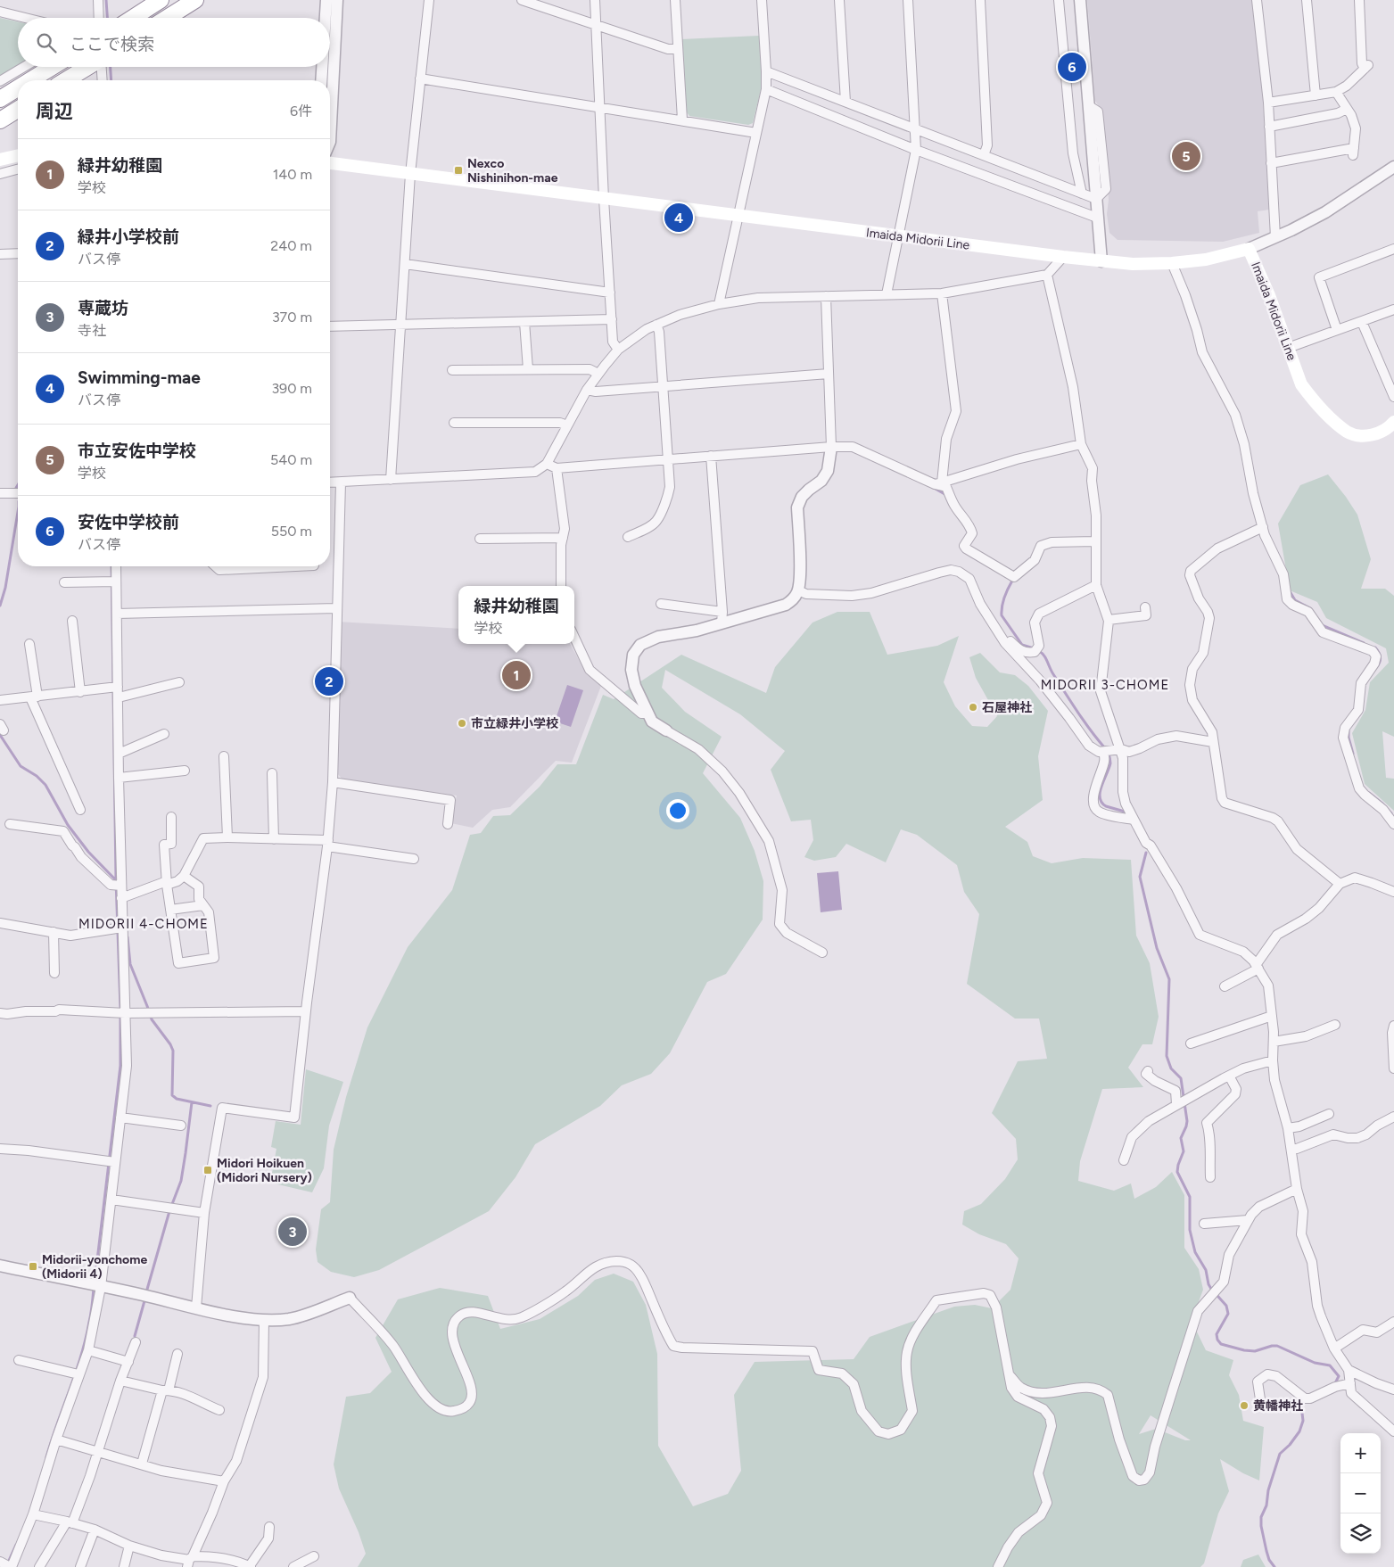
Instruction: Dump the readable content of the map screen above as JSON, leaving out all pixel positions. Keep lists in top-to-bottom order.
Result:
{
  "streets": {
    "main road": ["Imaida Midorii Line"]
  },
  "districts": ["MIDORII 3-CHOME", "MIDORII 4-CHOME"],
  "places": {
    "transit": ["Nexco Nishinihon-mae", "Midori Hoikuen (Midori Nursery)", "Midorii-yonchome (Midorii 4)"],
    "other": ["石屋神社", "市立緑井小学校", "黄幡神社"]
  },
  "page": {
    "search": "ここで検索",
    "pins": [
      "6",
      "5",
      "4",
      "1",
      "2",
      "3"
    ],
    "heading": ["周辺", "6件"],
    "list": [
      {
        "mark": "1",
        "name": "緑井幼稚園",
        "note": "学校",
        "value": "140 m"
      },
      {
        "mark": "2",
        "name": "緑井小学校前",
        "note": "バス停",
        "value": "240 m"
      },
      {
        "mark": "3",
        "name": "専蔵坊",
        "note": "寺社",
        "value": "370 m"
      },
      {
        "mark": "4",
        "name": "Swimming-mae",
        "note": "バス停",
        "value": "390 m"
      },
      {
        "mark": "5",
        "name": "市立安佐中学校",
        "note": "学校",
        "value": "540 m"
      },
      {
        "mark": "6",
        "name": "安佐中学校前",
        "note": "バス停",
        "value": "550 m"
      }
    ],
    "popup": ["緑井幼稚園", "学校"],
    "map_buttons": ["+", "−"]
  }
}
